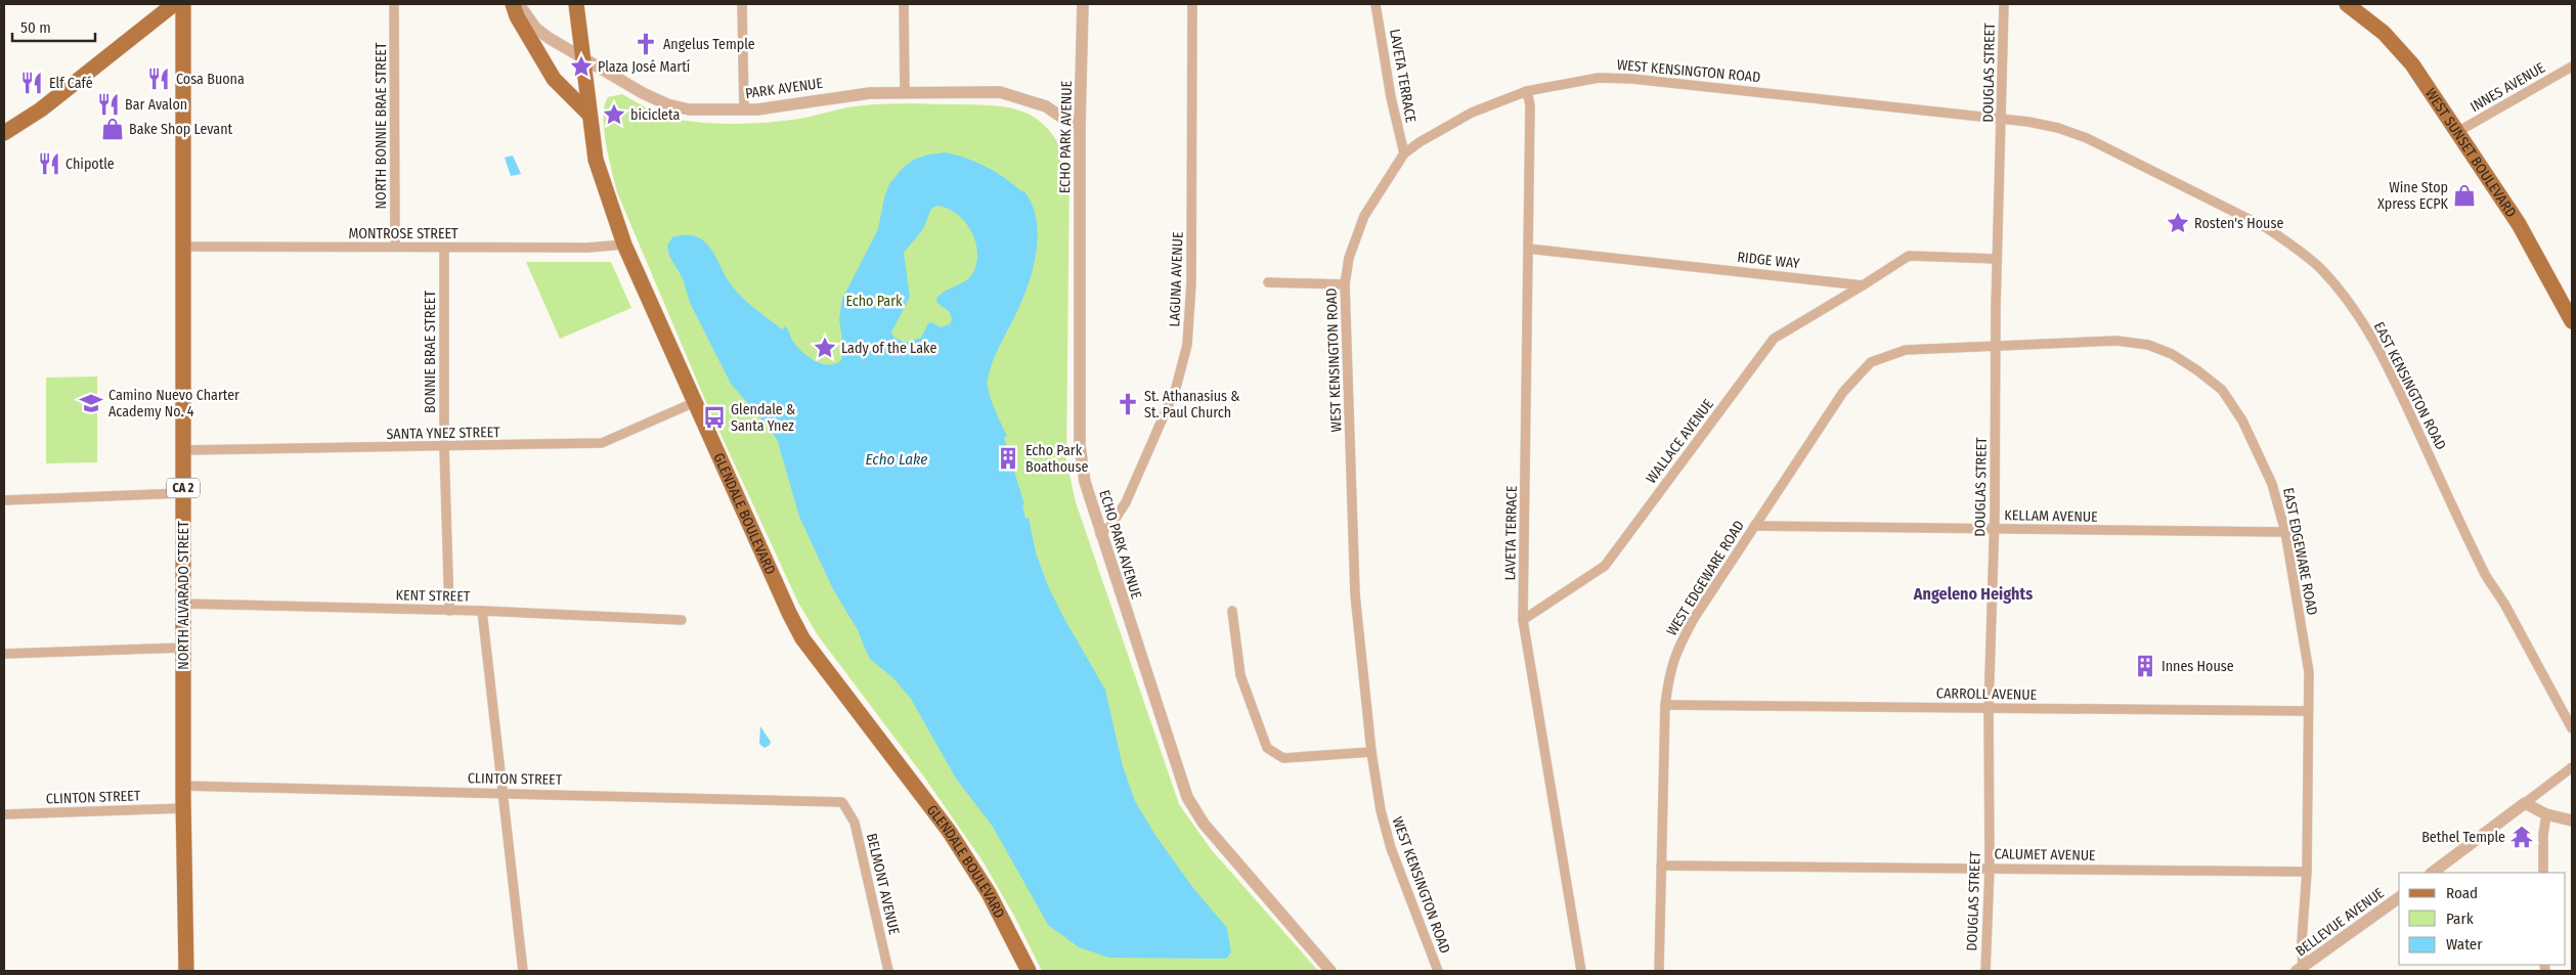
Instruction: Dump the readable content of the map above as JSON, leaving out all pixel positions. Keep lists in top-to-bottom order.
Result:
{
  "streets": {
    "main road": [
      "WEST SUNSET BOULEVARD",
      "CA 2",
      "GLENDALE BOULEVARD",
      "NORTH ALVARADO STREET"
    ],
    "street": [
      "WEST KENSINGTON ROAD",
      "DOUGLAS STREET",
      "LAVETA TERRACE",
      "INNES AVENUE",
      "PARK AVENUE",
      "NORTH BONNIE BRAE STREET",
      "ECHO PARK AVENUE",
      "MONTROSE STREET",
      "RIDGE WAY",
      "LAGUNA AVENUE",
      "BONNIE BRAE STREET",
      "EAST KENSINGTON ROAD",
      "SANTA YNEZ STREET",
      "WALLACE AVENUE",
      "KELLAM AVENUE",
      "EAST EDGEWARE ROAD",
      "WEST EDGEWARE ROAD",
      "KENT STREET",
      "CARROLL AVENUE",
      "CLINTON STREET",
      "CALUMET AVENUE",
      "BELMONT AVENUE",
      "BELLEVUE AVENUE"
    ]
  },
  "crossings": [
    ["WEST KENSINGTON ROAD", "DOUGLAS STREET"],
    ["WEST KENSINGTON ROAD", "LAVETA TERRACE"],
    ["WEST KENSINGTON ROAD", "EAST KENSINGTON ROAD"],
    ["DOUGLAS STREET", "EAST KENSINGTON ROAD"],
    ["DOUGLAS STREET", "KELLAM AVENUE"],
    ["DOUGLAS STREET", "EAST EDGEWARE ROAD"],
    ["DOUGLAS STREET", "WEST EDGEWARE ROAD"],
    ["DOUGLAS STREET", "CARROLL AVENUE"],
    ["DOUGLAS STREET", "CALUMET AVENUE"],
    ["LAVETA TERRACE", "RIDGE WAY"],
    ["LAVETA TERRACE", "WALLACE AVENUE"],
    ["INNES AVENUE", "WEST SUNSET BOULEVARD"],
    ["PARK AVENUE", "ECHO PARK AVENUE"],
    ["PARK AVENUE", "GLENDALE BOULEVARD"],
    ["NORTH BONNIE BRAE STREET", "MONTROSE STREET"],
    ["ECHO PARK AVENUE", "LAGUNA AVENUE"],
    ["MONTROSE STREET", "BONNIE BRAE STREET"],
    ["MONTROSE STREET", "GLENDALE BOULEVARD"],
    ["MONTROSE STREET", "NORTH ALVARADO STREET"],
    ["RIDGE WAY", "WALLACE AVENUE"],
    ["BONNIE BRAE STREET", "SANTA YNEZ STREET"],
    ["BONNIE BRAE STREET", "KENT STREET"],
    ["SANTA YNEZ STREET", "GLENDALE BOULEVARD"],
    ["SANTA YNEZ STREET", "NORTH ALVARADO STREET"],
    ["KELLAM AVENUE", "EAST EDGEWARE ROAD"],
    ["KELLAM AVENUE", "WEST EDGEWARE ROAD"],
    ["EAST EDGEWARE ROAD", "WEST EDGEWARE ROAD"],
    ["EAST EDGEWARE ROAD", "CARROLL AVENUE"],
    ["EAST EDGEWARE ROAD", "CALUMET AVENUE"],
    ["EAST EDGEWARE ROAD", "BELLEVUE AVENUE"],
    ["WEST EDGEWARE ROAD", "CARROLL AVENUE"],
    ["WEST EDGEWARE ROAD", "CALUMET AVENUE"],
    ["NORTH ALVARADO STREET", "KENT STREET"],
    ["NORTH ALVARADO STREET", "CLINTON STREET"],
    ["CLINTON STREET", "BELMONT AVENUE"]
  ],
  "districts": ["Angeleno Heights"],
  "water": ["Echo Lake"],
  "parks": ["Echo Park"],
  "places": {
    "church": ["Angelus Temple", "St. Athanasius & St. Paul Church"],
    "place": [
      "Plaza José Martí",
      "bicicleta",
      "Rosten's House",
      "Lady of the Lake"
    ],
    "restaurant": [
      "Cosa Buona",
      "Elf Café",
      "Bar Avalon",
      "Chipotle"
    ],
    "shop": ["Bake Shop Levant", "Wine Stop Xpress ECPK"],
    "school or university": ["Camino Nuevo Charter Academy No. 4"],
    "bus stop": ["Glendale & Santa Ynez"],
    "building": ["Echo Park Boathouse", "Innes House"],
    "temple": ["Bethel Temple"]
  },
  "legend": ["Road", "Park", "Water"],
  "scale_bar": "50 m"
}
